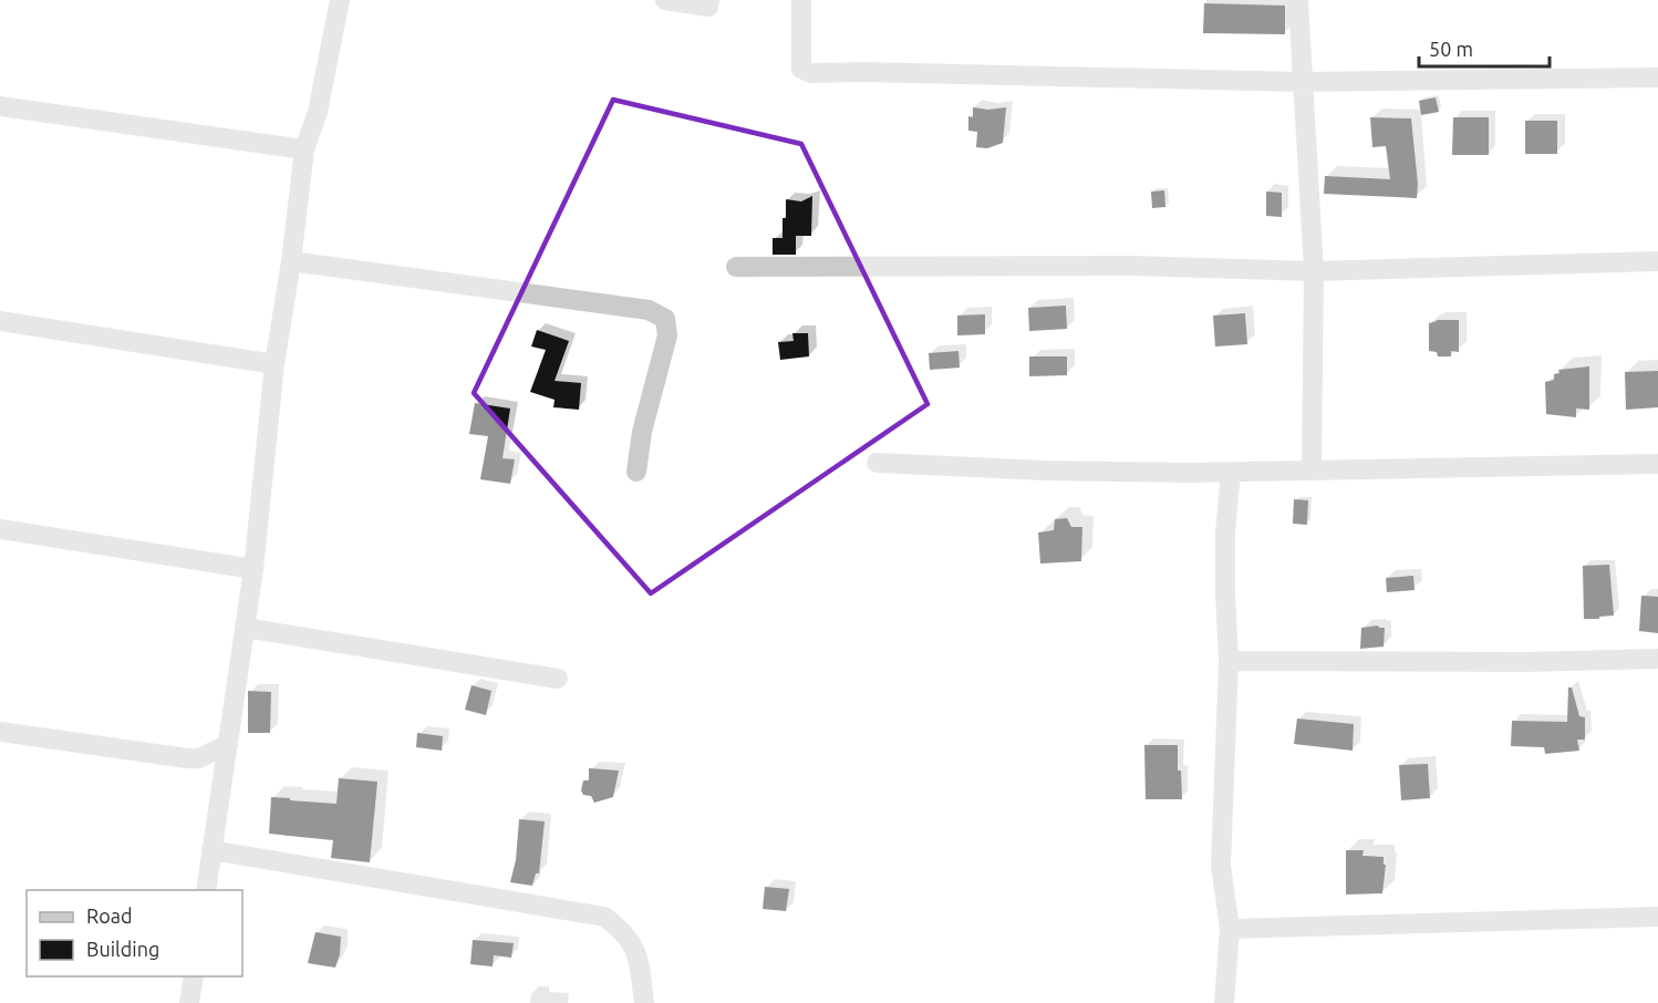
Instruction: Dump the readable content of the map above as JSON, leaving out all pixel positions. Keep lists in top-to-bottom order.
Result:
{
  "legend": ["Road", "Building"],
  "scale_bar": "50 m"
}
